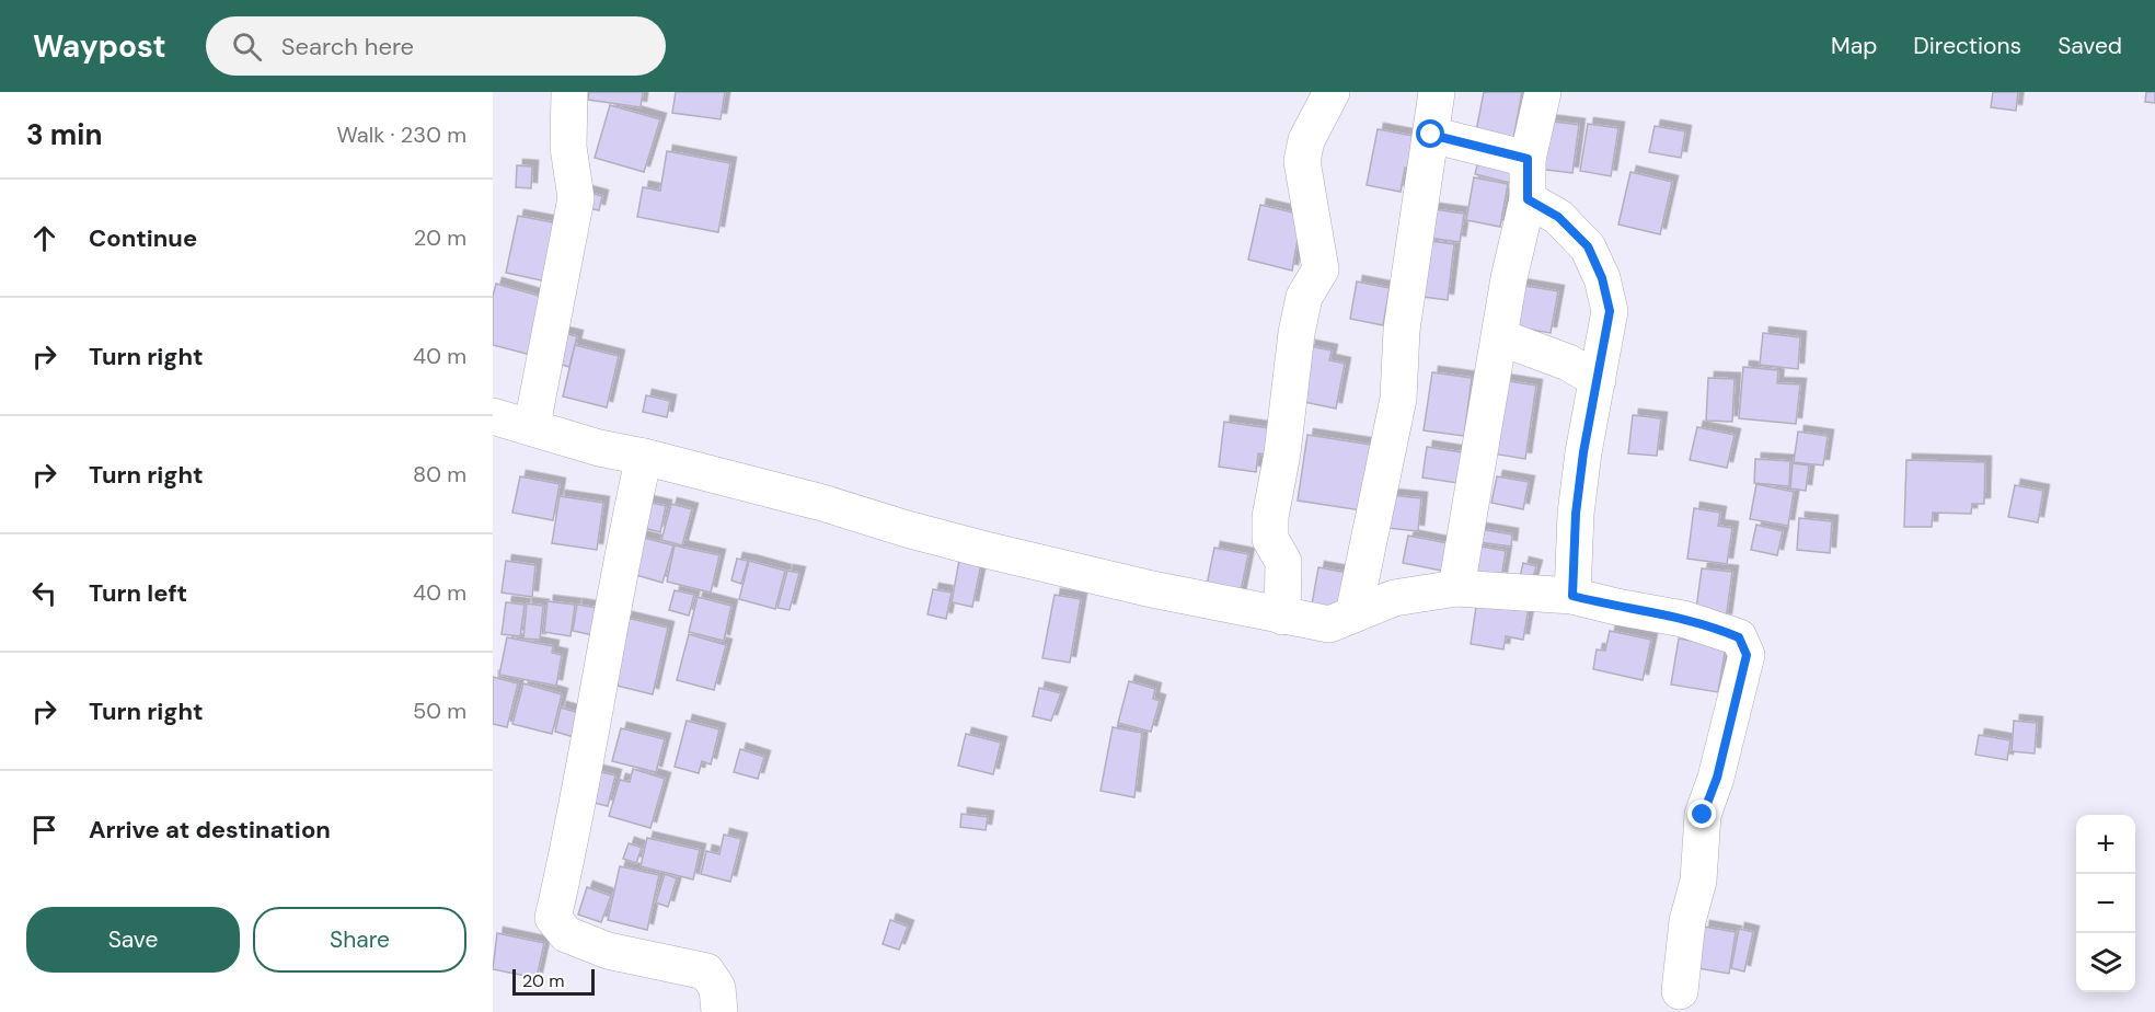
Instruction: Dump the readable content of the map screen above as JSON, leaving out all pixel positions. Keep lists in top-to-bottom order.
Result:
{
  "scale_bar": "20 m",
  "page": {
    "header": "Waypost",
    "search": "Search here",
    "nav": ["Map", "Directions", "Saved"],
    "heading": ["3 min", "Walk · 230 m"],
    "list": [
      ["Continue", "20 m"],
      ["Turn right", "40 m"],
      ["Turn right", "80 m"],
      ["Turn left", "40 m"],
      ["Turn right", "50 m"],
      "Arrive at destination"
    ],
    "map_buttons": ["+", "−"],
    "buttons": ["Save", "Share"],
    "scale": "20 m"
  }
}
